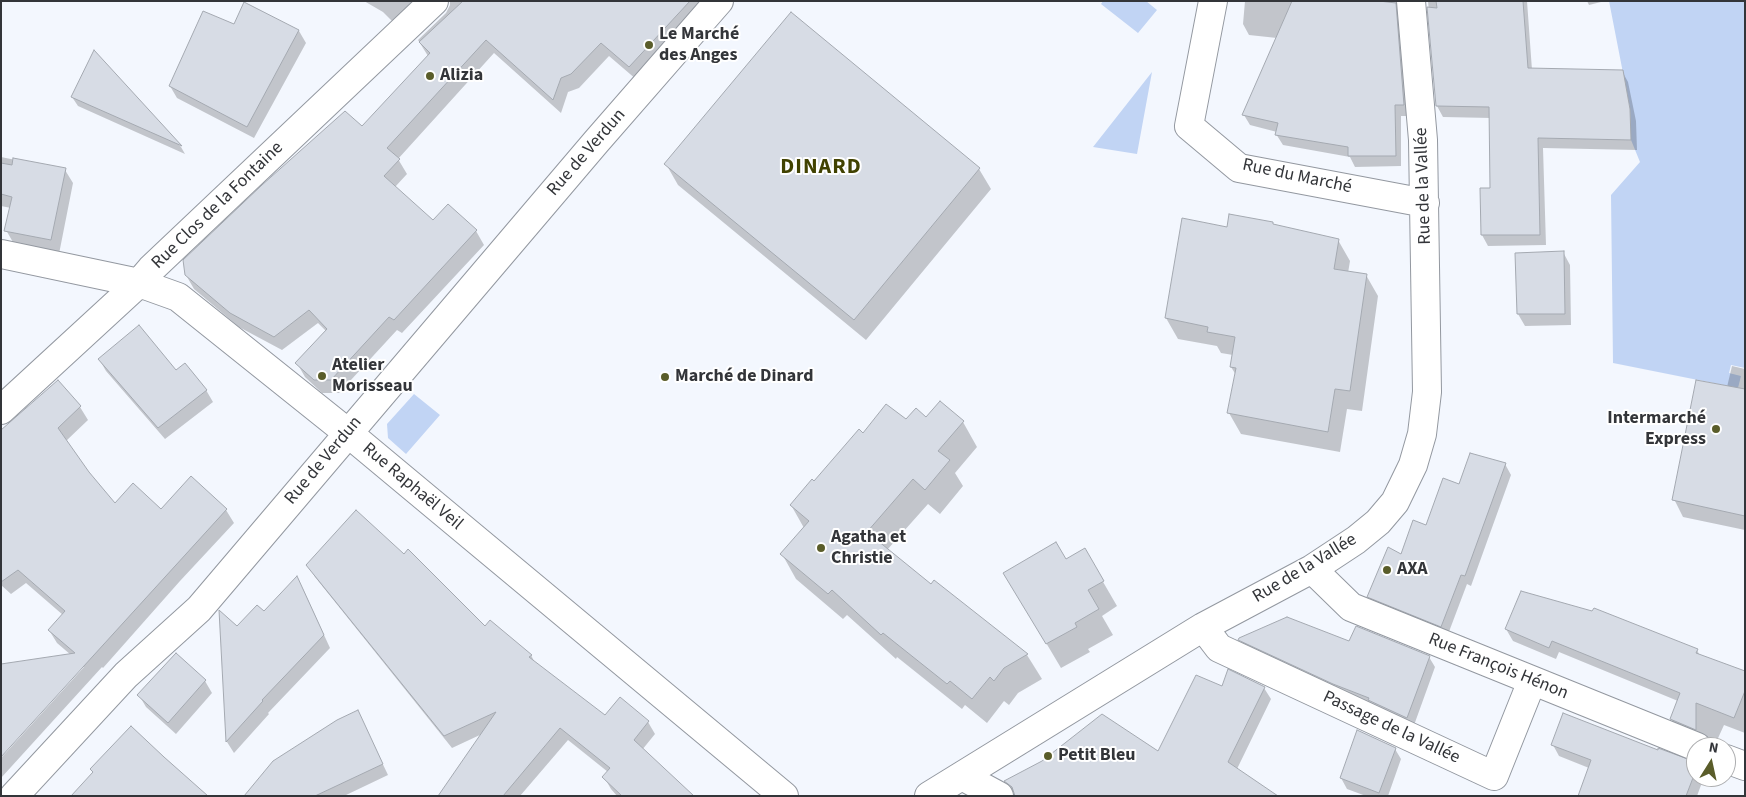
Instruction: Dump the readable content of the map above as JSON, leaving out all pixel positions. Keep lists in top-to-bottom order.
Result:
{
  "streets": {
    "street": [
      "Rue de Verdun",
      "Rue du Marché",
      "Rue de la Vallée",
      "Rue Clos de la Fontaine",
      "Rue Raphaël Veil",
      "Rue François Hénon",
      "Passage de la Vallée"
    ]
  },
  "crossings": [
    ["Rue de Verdun", "Rue Raphaël Veil"],
    ["Rue du Marché", "Rue de la Vallée"],
    ["Rue de la Vallée", "Rue François Hénon"],
    ["Rue de la Vallée", "Passage de la Vallée"],
    ["Rue Clos de la Fontaine", "Rue Raphaël Veil"],
    ["Rue François Hénon", "Passage de la Vallée"]
  ],
  "districts": ["DINARD"],
  "places": [
    "Le Marché des Anges",
    "Alizia",
    "Atelier Morisseau",
    "Marché de Dinard",
    "Intermarché Express",
    "Agatha et Christie",
    "AXA",
    "Petit Bleu"
  ],
  "north": "top"
}
